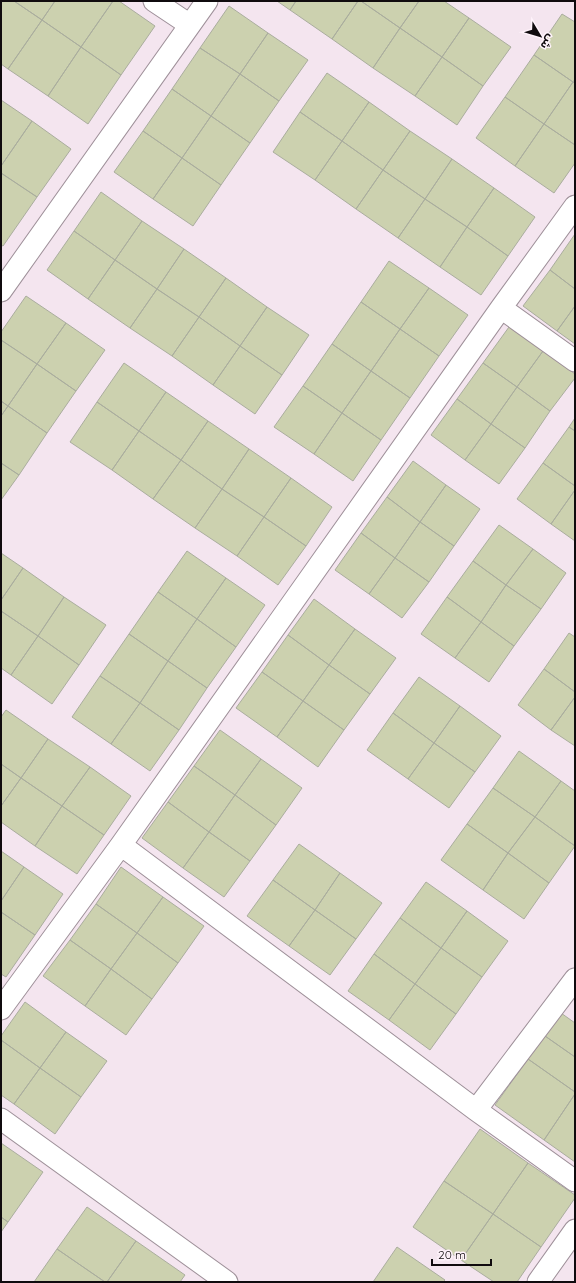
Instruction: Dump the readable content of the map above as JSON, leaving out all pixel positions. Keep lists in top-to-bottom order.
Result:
{
  "scale_bar": "20 m",
  "north": "bottom right"
}
